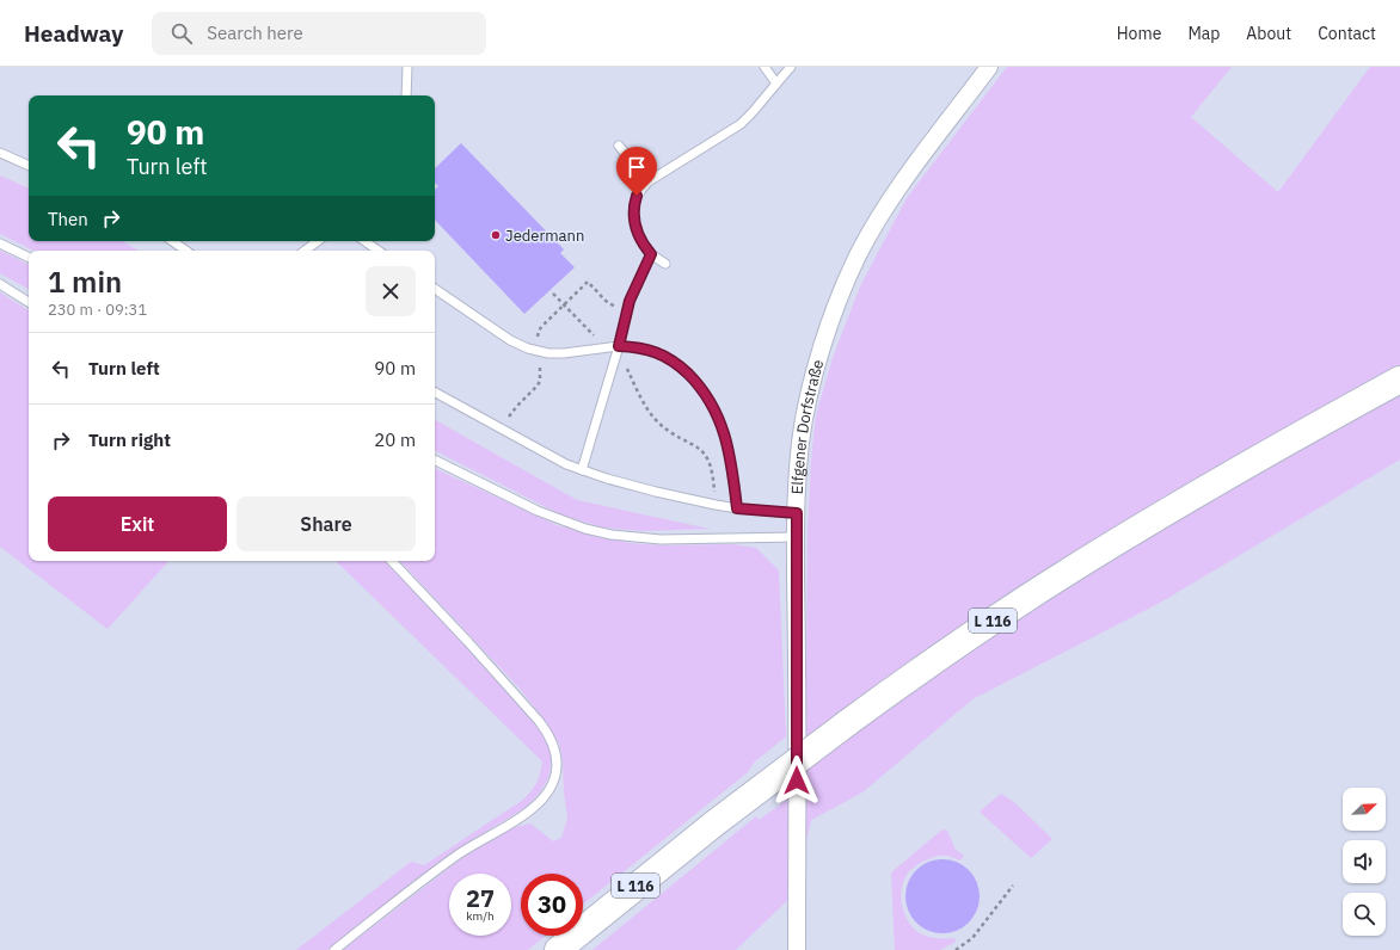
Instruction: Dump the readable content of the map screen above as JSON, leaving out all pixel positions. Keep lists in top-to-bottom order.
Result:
{
  "streets": {
    "main road": ["L 116"],
    "street": ["Elfgener Dorfstraße"]
  },
  "places": ["Jedermann"],
  "north": "top right",
  "page": {
    "header": "Headway",
    "search": "Search here",
    "nav": [
      "Home",
      "Map",
      "About",
      "Contact"
    ],
    "turn": ["90 m", "Turn left"],
    "then": "Then",
    "heading": ["1 min", "230 m · 09:31"],
    "list": [
      {
        "name": "Turn left",
        "value": "90 m"
      },
      {
        "name": "Turn right",
        "value": "20 m"
      }
    ],
    "buttons": ["Exit", "Share"],
    "speed": "27 km/h",
    "limit": "30"
  }
}
